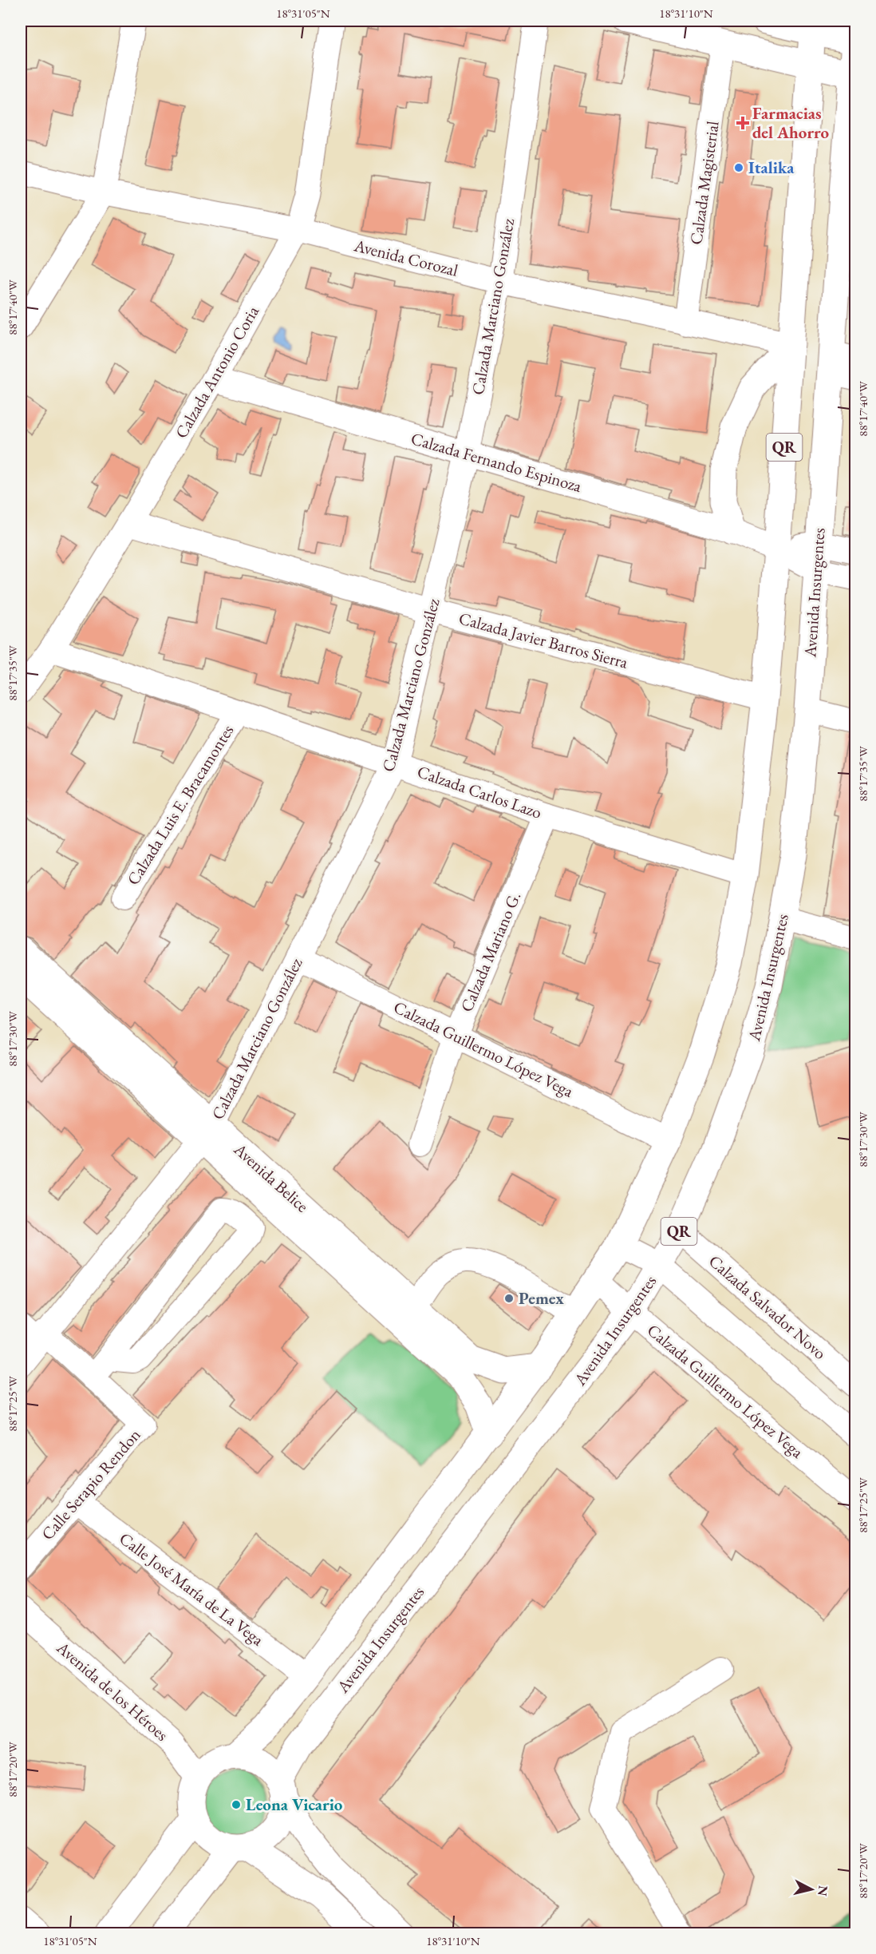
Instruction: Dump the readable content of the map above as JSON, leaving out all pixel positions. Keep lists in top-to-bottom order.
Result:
{
  "streets": {
    "main road": ["QR", "Avenida Insurgentes", "Avenida Belice"],
    "street": [
      "Calzada Magisterial",
      "Avenida Corozal",
      "Calzada Marciano González",
      "Calzada Antonio Coria",
      "Calzada Fernando Espinoza",
      "Calzada Javier Barros Sierra",
      "Calzada Carlos Lazo",
      "Calzada Luis E. Bracamontes",
      "Calzada Mariano G.",
      "Calzada Guillermo López Vega",
      "Calzada Salvador Novo",
      "Calle Serapio Rendon",
      "Calle José María de La Vega",
      "Avenida de los Héroes"
    ]
  },
  "crossings": [
    ["Calzada Magisterial", "Avenida Corozal"],
    ["Avenida Corozal", "Calzada Marciano González"],
    ["Avenida Corozal", "Calzada Antonio Coria"],
    ["Avenida Corozal", "QR"],
    ["Calzada Marciano González", "Calzada Fernando Espinoza"],
    ["Calzada Marciano González", "Calzada Javier Barros Sierra"],
    ["Calzada Marciano González", "Calzada Carlos Lazo"],
    ["Calzada Marciano González", "Calzada Guillermo López Vega"],
    ["Calzada Marciano González", "Avenida Belice"],
    ["Calzada Antonio Coria", "Calzada Fernando Espinoza"],
    ["Calzada Antonio Coria", "Calzada Javier Barros Sierra"],
    ["Calzada Antonio Coria", "Calzada Carlos Lazo"],
    ["QR", "Calzada Fernando Espinoza"],
    ["QR", "Avenida Insurgentes"],
    ["QR", "Calzada Javier Barros Sierra"],
    ["QR", "Calzada Carlos Lazo"],
    ["QR", "Calzada Guillermo López Vega"],
    ["QR", "Avenida Belice"],
    ["QR", "Calle José María de La Vega"],
    ["QR", "Avenida de los Héroes"],
    ["Calzada Fernando Espinoza", "Avenida Insurgentes"],
    ["Avenida Insurgentes", "Calzada Guillermo López Vega"],
    ["Avenida Insurgentes", "Calzada Salvador Novo"],
    ["Avenida Insurgentes", "Avenida de los Héroes"],
    ["Calzada Carlos Lazo", "Calzada Luis E. Bracamontes"],
    ["Calzada Carlos Lazo", "Calzada Mariano G."],
    ["Calzada Mariano G.", "Calzada Guillermo López Vega"],
    ["Calle Serapio Rendon", "Calle José María de La Vega"]
  ],
  "places": {
    "health": ["Farmacias del Ahorro"],
    "other": ["Italika", "Pemex", "Leona Vicario"]
  },
  "north": "right",
  "coordinates": [
    "18°31'05\"N",
    "18°31'10\"N",
    "88°17'40\"W",
    "88°17'35\"W",
    "88°17'30\"W",
    "88°17'25\"W",
    "88°17'20\"W"
  ]
}
